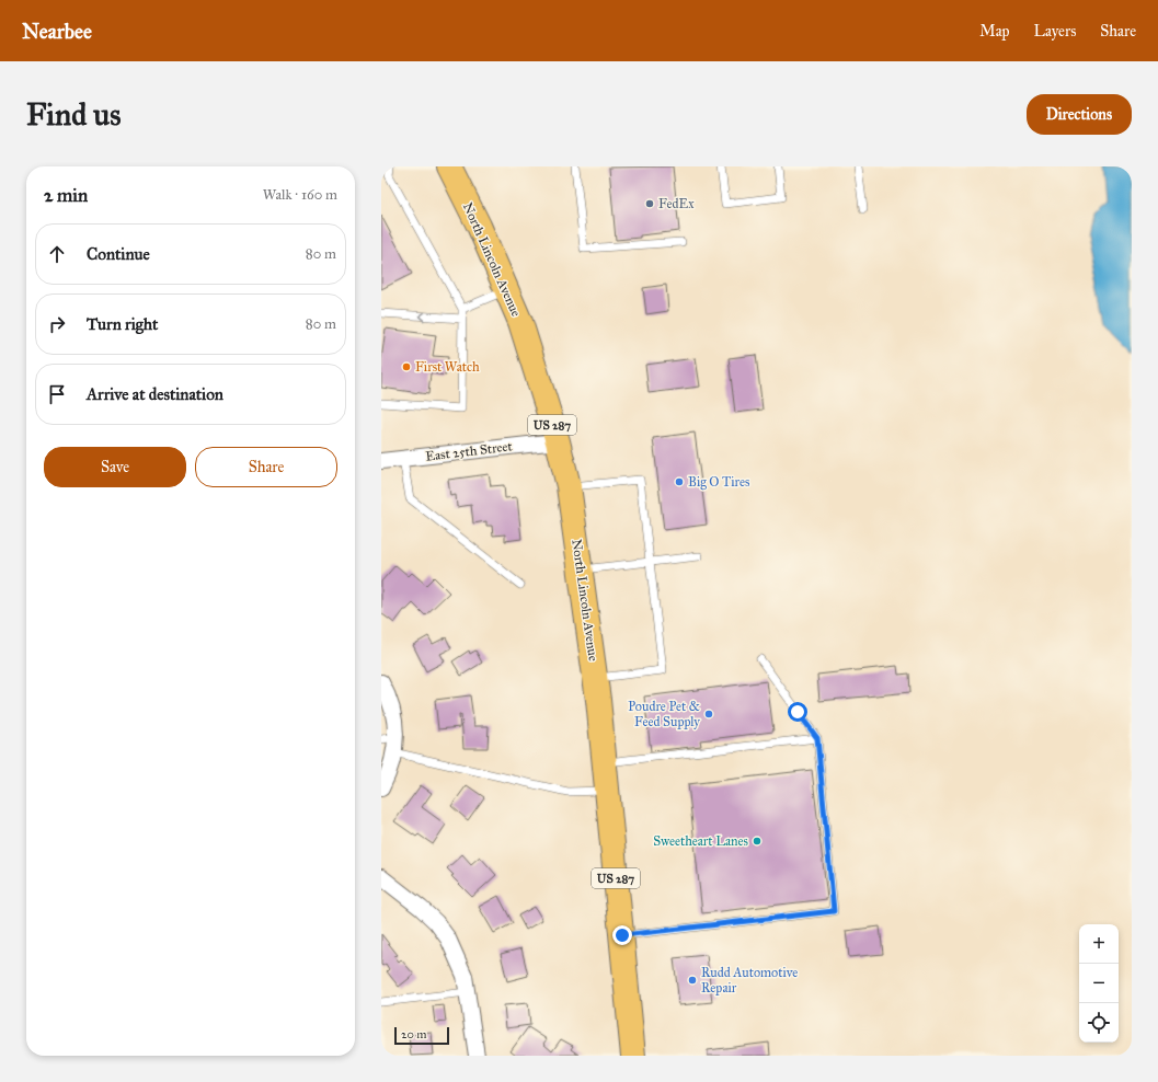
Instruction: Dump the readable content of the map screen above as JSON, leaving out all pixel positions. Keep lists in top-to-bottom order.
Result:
{
  "streets": {
    "highway": ["North Lincoln Avenue", "US 287"],
    "street": ["East 25th Street"]
  },
  "crossings": [
    ["North Lincoln Avenue", "East 25th Street"]
  ],
  "places": [
    "FedEx",
    "First Watch",
    "Big O Tires",
    "Poudre Pet & Feed Supply",
    "Sweetheart Lanes",
    "Rudd Automotive Repair"
  ],
  "scale_bar": "20 m",
  "page": {
    "header": "Nearbee",
    "nav": ["Map", "Layers", "Share"],
    "buttons": [
      "Directions",
      ["Save", "Share"]
    ],
    "title": "Find us",
    "heading": ["2 min", "Walk · 160 m"],
    "list": [
      ["Continue", "80 m"],
      ["Turn right", "80 m"],
      "Arrive at destination"
    ],
    "map_buttons": ["+", "−"],
    "scale": "20 m"
  }
}
